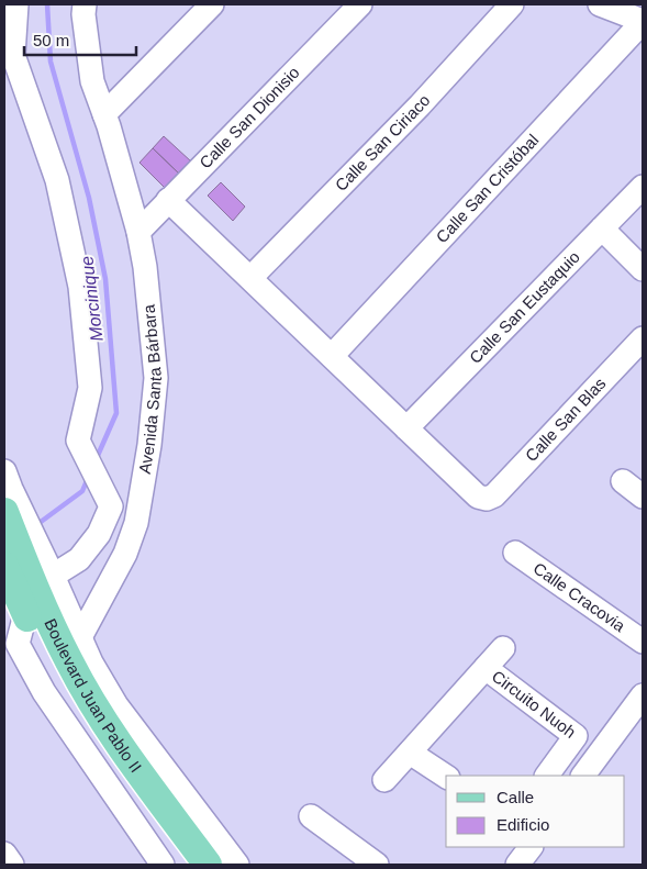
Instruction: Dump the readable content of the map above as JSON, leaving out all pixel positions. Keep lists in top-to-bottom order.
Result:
{
  "streets": {
    "main road": ["Boulevard Juan Pablo II"],
    "street": [
      "Calle San Dionisio",
      "Calle San Ciriaco",
      "Calle San Cristóbal",
      "Calle San Eustaquio",
      "Avenida Santa Bárbara",
      "Calle San Blas",
      "Calle Cracovia",
      "Circuito Nuoh"
    ]
  },
  "crossings": [
    ["Calle San Dionisio", "Avenida Santa Bárbara"],
    ["Calle San Eustaquio", "Calle San Blas"]
  ],
  "water": ["Morcinique"],
  "legend": ["Calle", "Edificio"],
  "scale_bar": "50 m"
}
